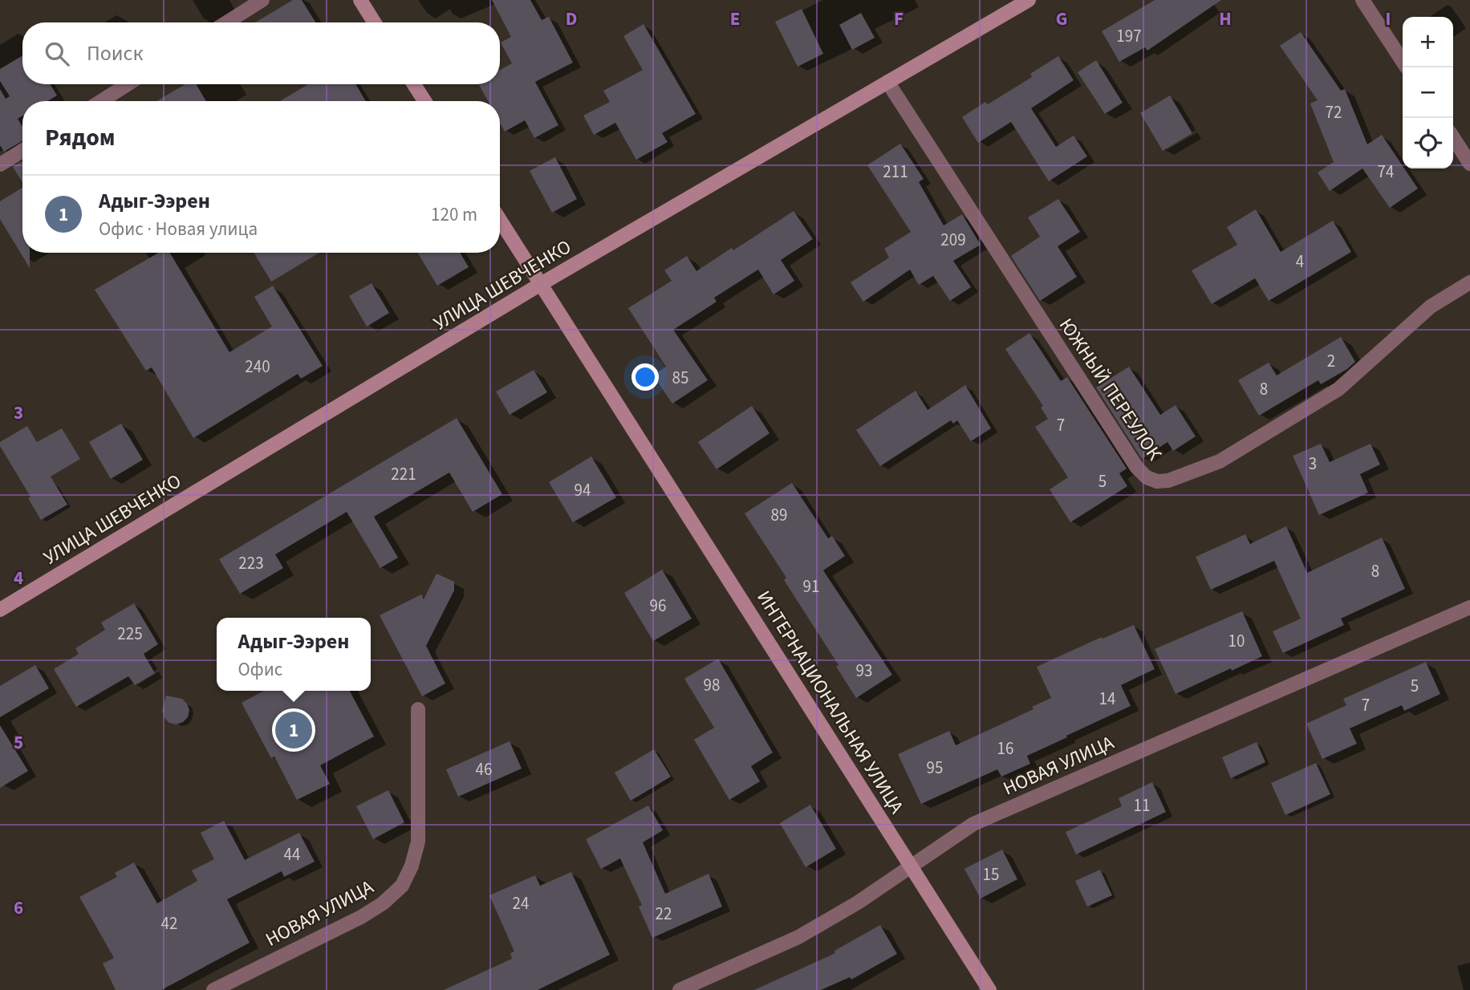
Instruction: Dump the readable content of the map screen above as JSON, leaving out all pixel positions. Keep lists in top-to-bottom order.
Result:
{
  "streets": {
    "street": [
      "УЛИЦА ШЕВЧЕНКО",
      "ЮЖНЫЙ ПЕРЕУЛОК",
      "ИНТЕРНАЦИОНАЛЬНАЯ УЛИЦА",
      "НОВАЯ УЛИЦА"
    ]
  },
  "crossings": [
    ["УЛИЦА ШЕВЧЕНКО", "ЮЖНЫЙ ПЕРЕУЛОК"],
    ["УЛИЦА ШЕВЧЕНКО", "ИНТЕРНАЦИОНАЛЬНАЯ УЛИЦА"],
    ["ИНТЕРНАЦИОНАЛЬНАЯ УЛИЦА", "НОВАЯ УЛИЦА"]
  ],
  "house_numbers": [
    "197",
    "72",
    "211",
    "74",
    "209",
    "4",
    "2",
    "240",
    "85",
    "8",
    "7",
    "3",
    "221",
    "5",
    "94",
    "89",
    "223",
    "8",
    "91",
    "96",
    "225",
    "10",
    "93",
    "98",
    "5",
    "14",
    "7",
    "16",
    "95",
    "46",
    "11",
    "44",
    "15",
    "24",
    "22",
    "42"
  ],
  "page": {
    "map_buttons": ["+", "−"],
    "search": "Поиск",
    "heading": "Рядом",
    "list": [
      {
        "mark": "1",
        "name": "Адыг-Ээрен",
        "note": "Офис · Новая улица",
        "value": "120 m"
      }
    ],
    "popup": ["Адыг-Ээрен", "Офис"],
    "pins": "1"
  },
  "grid": {
    "columns": [
      "D",
      "E",
      "F",
      "G",
      "H",
      "I"
    ],
    "rows": [
      "3",
      "4",
      "5",
      "6"
    ]
  }
}
